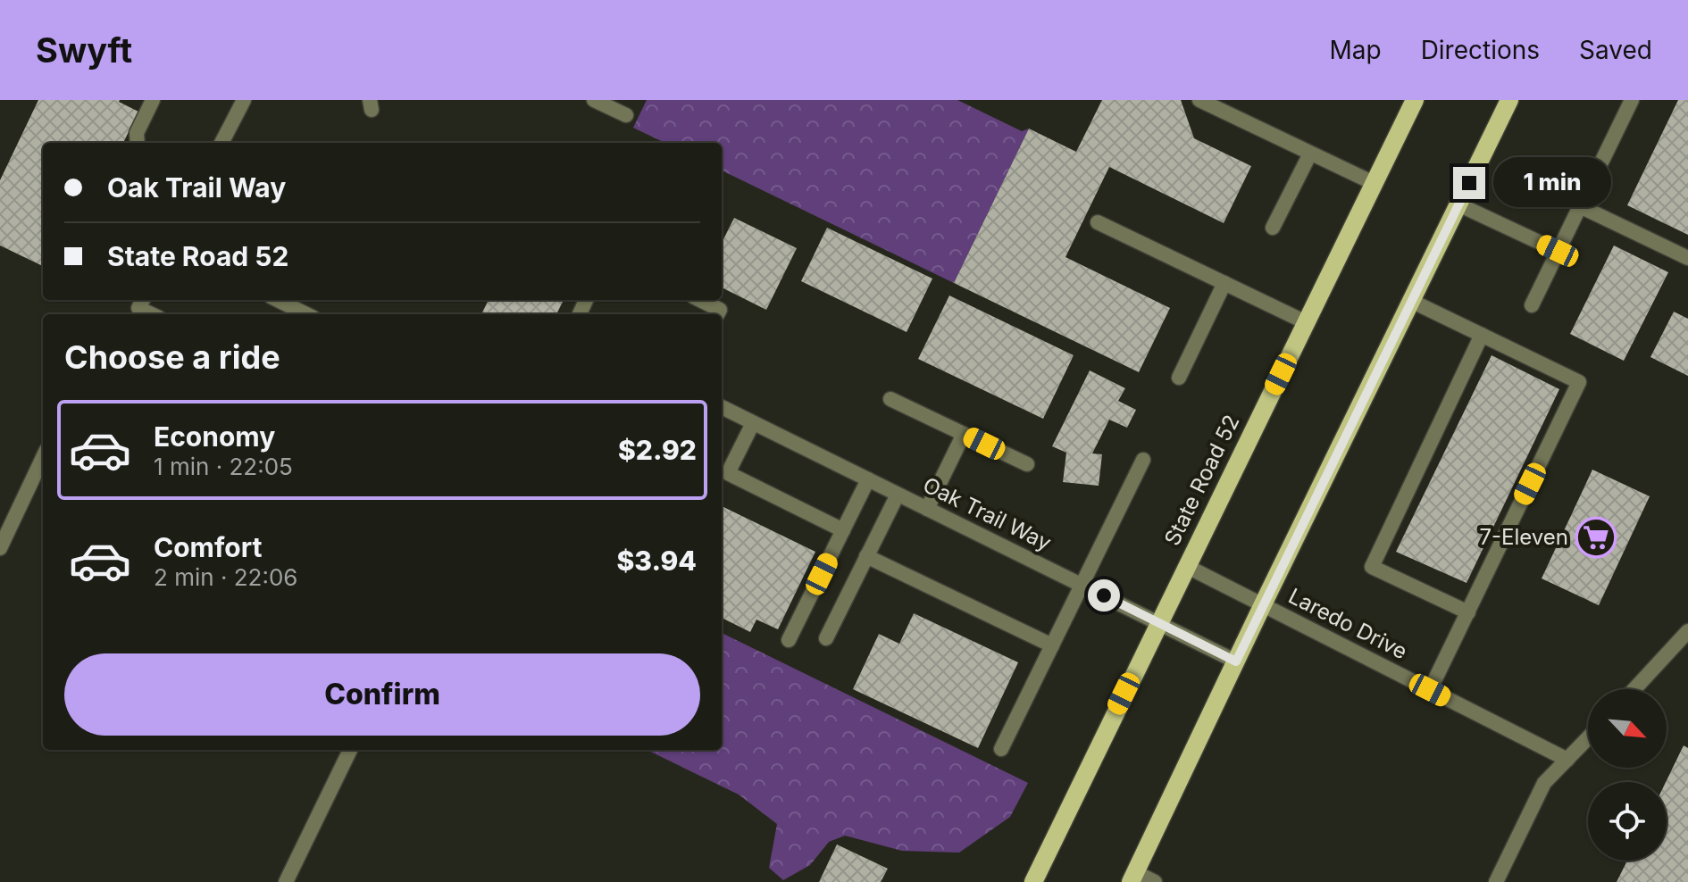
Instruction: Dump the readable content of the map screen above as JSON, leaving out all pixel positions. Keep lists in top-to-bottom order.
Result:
{
  "streets": {
    "main road": ["State Road 52"],
    "street": ["Oak Trail Way", "Laredo Drive"]
  },
  "crossings": [
    ["State Road 52", "Oak Trail Way"],
    ["State Road 52", "Laredo Drive"]
  ],
  "places": {
    "supermarket": ["7-Eleven"]
  },
  "north": "bottom right",
  "page": {
    "header": "Swyft",
    "nav": ["Map", "Directions", "Saved"],
    "banner": ["Oak Trail Way", "State Road 52"],
    "bubble": "1 min",
    "heading": "Choose a ride",
    "list": [
      {
        "name": "Economy",
        "note": "1 min · 22:05",
        "value": "$2.92"
      },
      {
        "name": "Comfort",
        "note": "2 min · 22:06",
        "value": "$3.94"
      }
    ],
    "buttons": "Confirm"
  }
}
